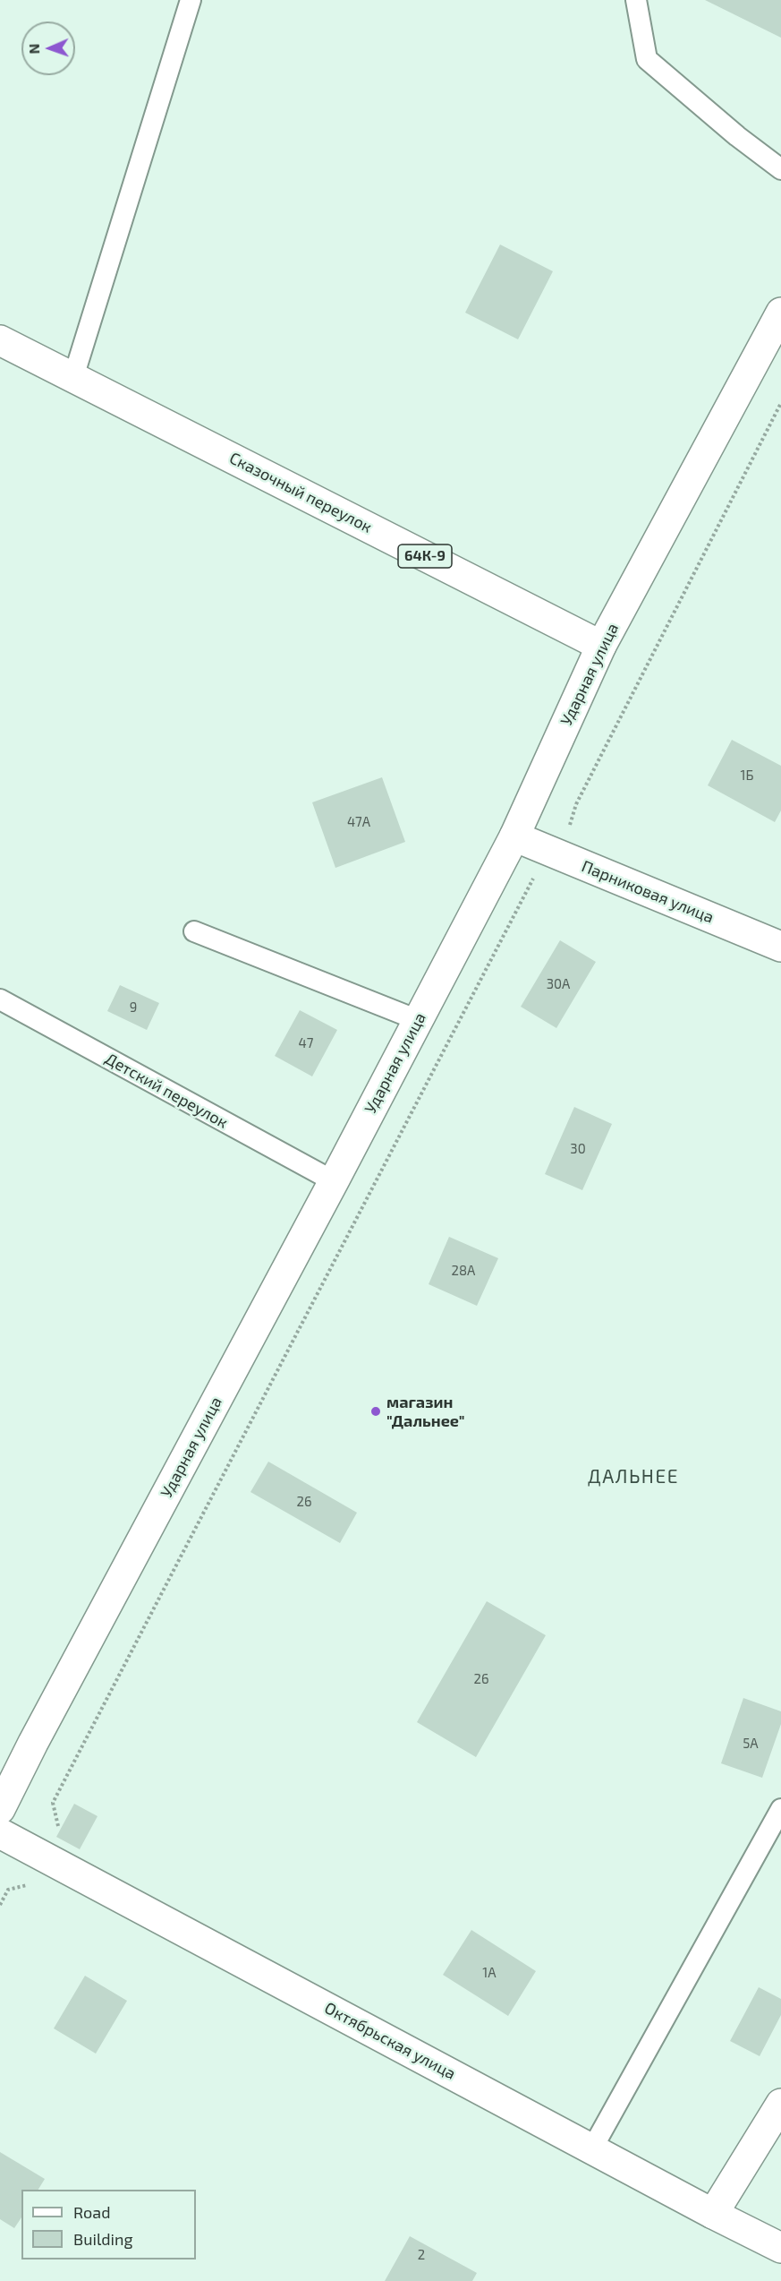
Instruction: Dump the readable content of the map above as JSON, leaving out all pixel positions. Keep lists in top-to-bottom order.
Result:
{
  "streets": {
    "street": [
      "Сказочный переулок",
      "64К-9",
      "Ударная улица",
      "Парниковая улица",
      "Октябрьская улица"
    ],
    "lane": ["Детский переулок"]
  },
  "crossings": [
    ["Сказочный переулок", "Ударная улица"],
    ["Ударная улица", "Парниковая улица"],
    ["Ударная улица", "Детский переулок"]
  ],
  "districts": ["ДАЛЬНЕЕ"],
  "places": ["магазин \"Дальнее\""],
  "house_numbers": [
    "1Б",
    "47А",
    "30А",
    "9",
    "47",
    "30",
    "28А",
    "26",
    "26",
    "5А",
    "1А",
    "2"
  ],
  "legend": ["Road", "Building"],
  "north": "left"
}
